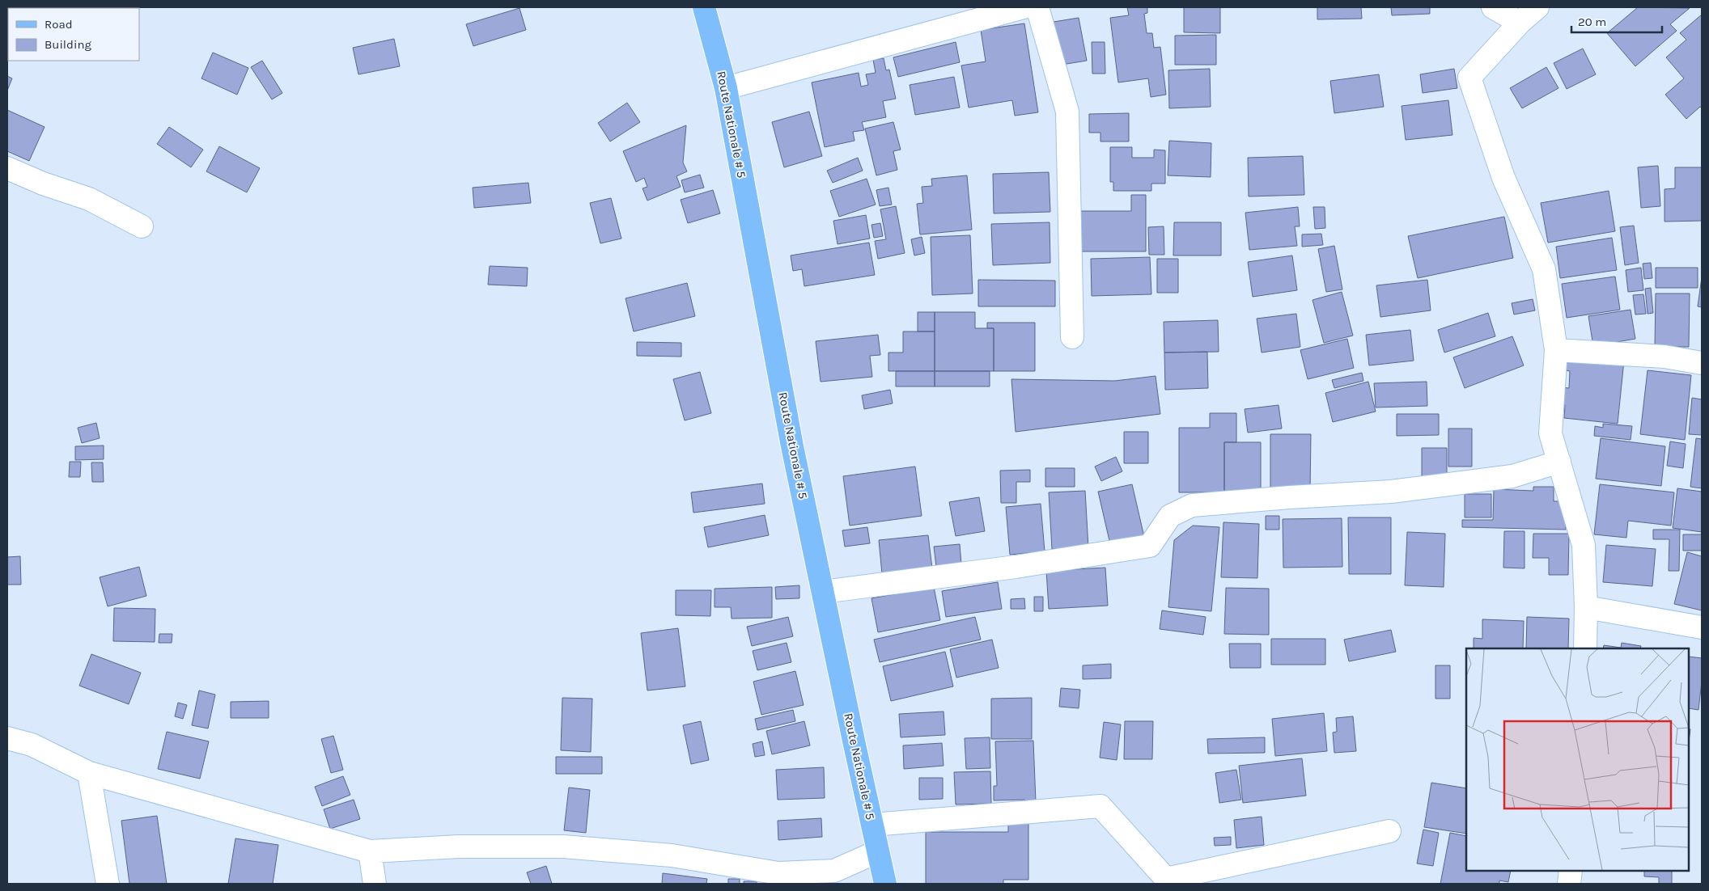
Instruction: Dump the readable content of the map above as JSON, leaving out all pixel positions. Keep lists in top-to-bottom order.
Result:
{
  "streets": {
    "main road": ["Route Nationale # 5"]
  },
  "legend": ["Road", "Building"],
  "scale_bar": "20 m"
}
